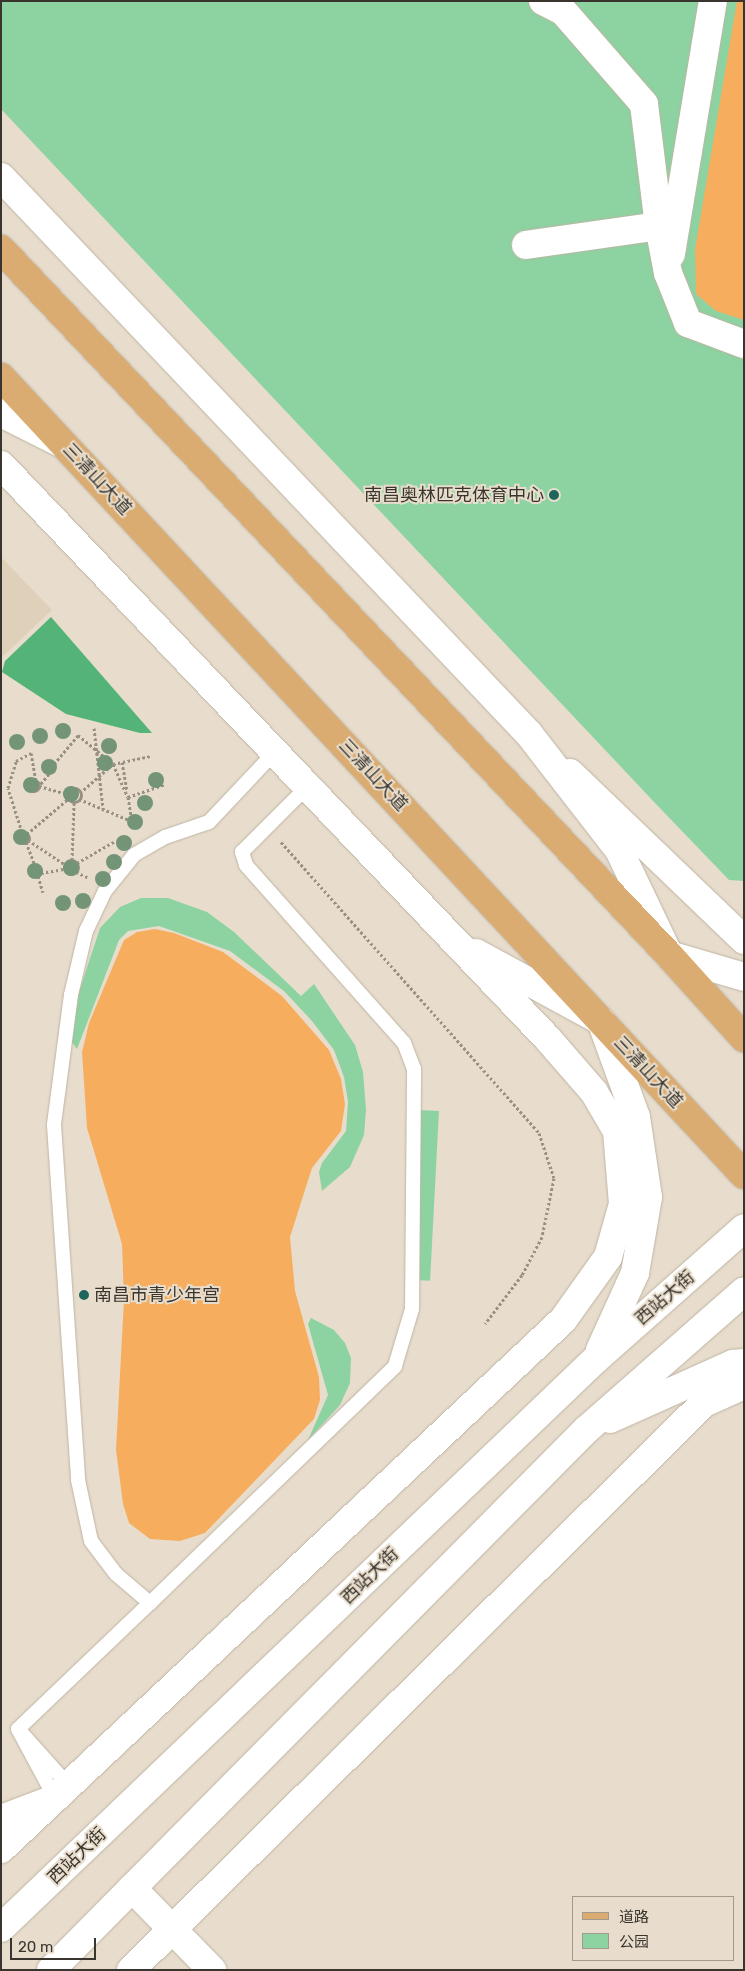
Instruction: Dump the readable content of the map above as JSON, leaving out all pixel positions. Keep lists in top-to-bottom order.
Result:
{
  "streets": {
    "main road": ["三清山大道", "西站大街"]
  },
  "places": ["南昌奥林匹克体育中心", "南昌市青少年宫"],
  "legend": ["道路", "公园"],
  "scale_bar": "20 m"
}
